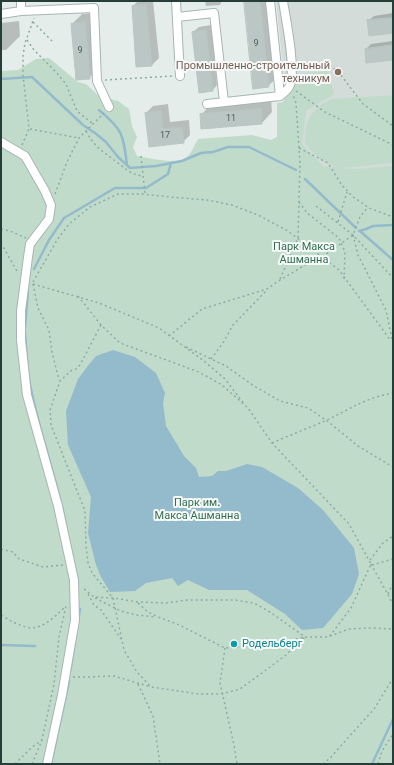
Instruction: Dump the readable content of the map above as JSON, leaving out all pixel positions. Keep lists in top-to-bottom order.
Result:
{
  "parks": ["Парк Макса Ашманна", "Парк им. Макса Ашманна"],
  "places": ["Промышленно-строительный техникум", "Родельберг"],
  "house_numbers": [
    "9",
    "9",
    "11",
    "17"
  ]
}
